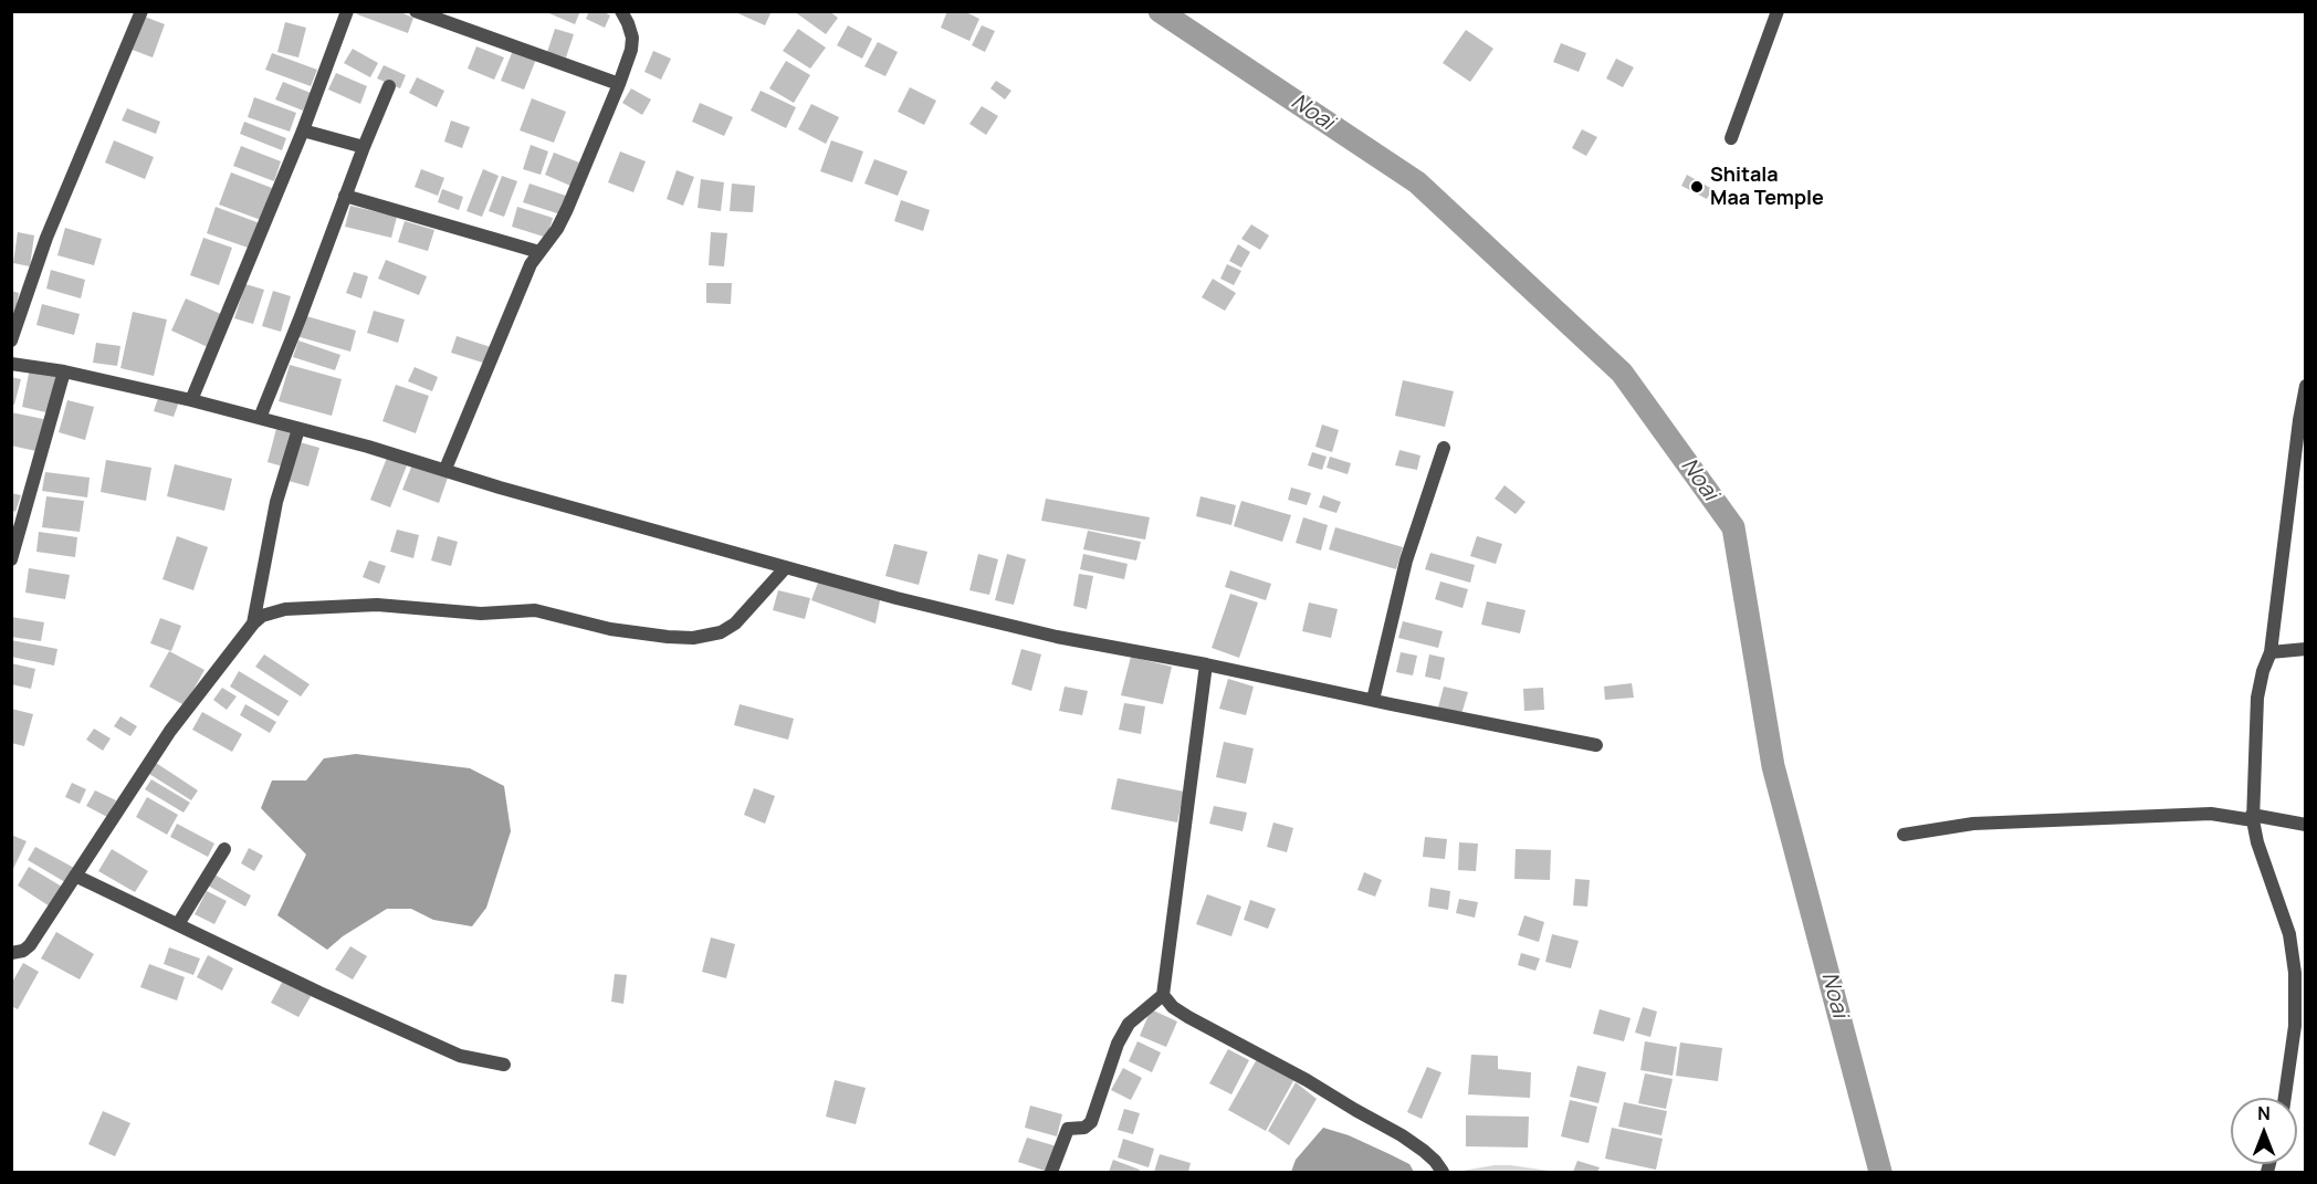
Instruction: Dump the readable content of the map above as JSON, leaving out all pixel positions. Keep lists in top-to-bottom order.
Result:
{
  "water": ["Noai"],
  "places": ["Shitala Maa Temple"],
  "north": "top"
}
